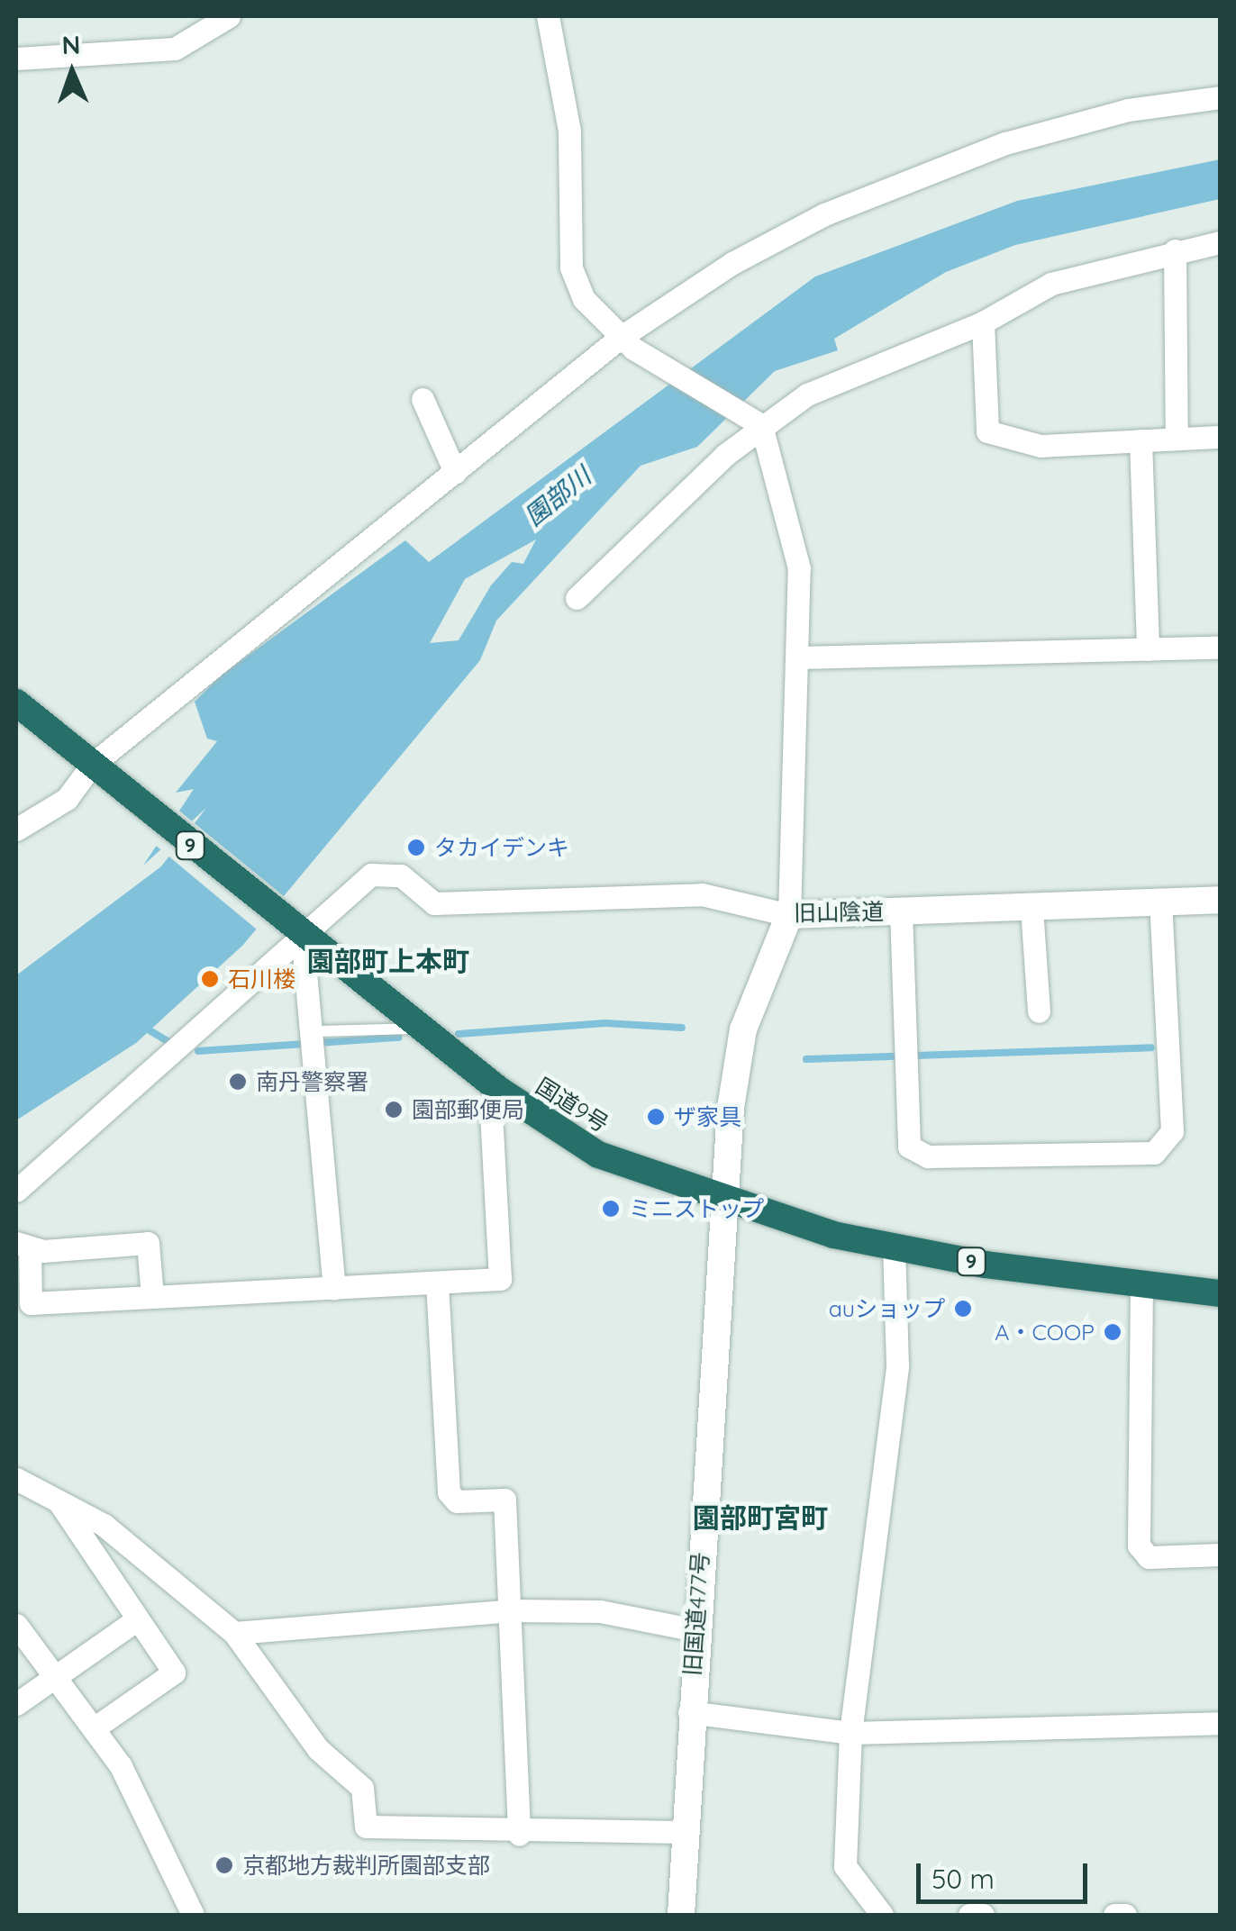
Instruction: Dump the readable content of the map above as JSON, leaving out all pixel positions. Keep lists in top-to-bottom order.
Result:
{
  "streets": {
    "highway": ["9", "国道9号"],
    "street": ["旧山陰道", "旧国道477号"]
  },
  "crossings": [
    ["旧山陰道", "国道9号"],
    ["旧山陰道", "旧国道477号"],
    ["国道9号", "旧国道477号"]
  ],
  "districts": ["園部町上本町", "園部町宮町"],
  "water": ["園部川"],
  "places": [
    "タカイデンキ",
    "石川楼",
    "南丹警察署",
    "園部郵便局",
    "ザ家具",
    "ミニストップ",
    "auショップ",
    "A・COOP",
    "京都地方裁判所園部支部"
  ],
  "scale_bar": "50 m",
  "north": "top"
}
